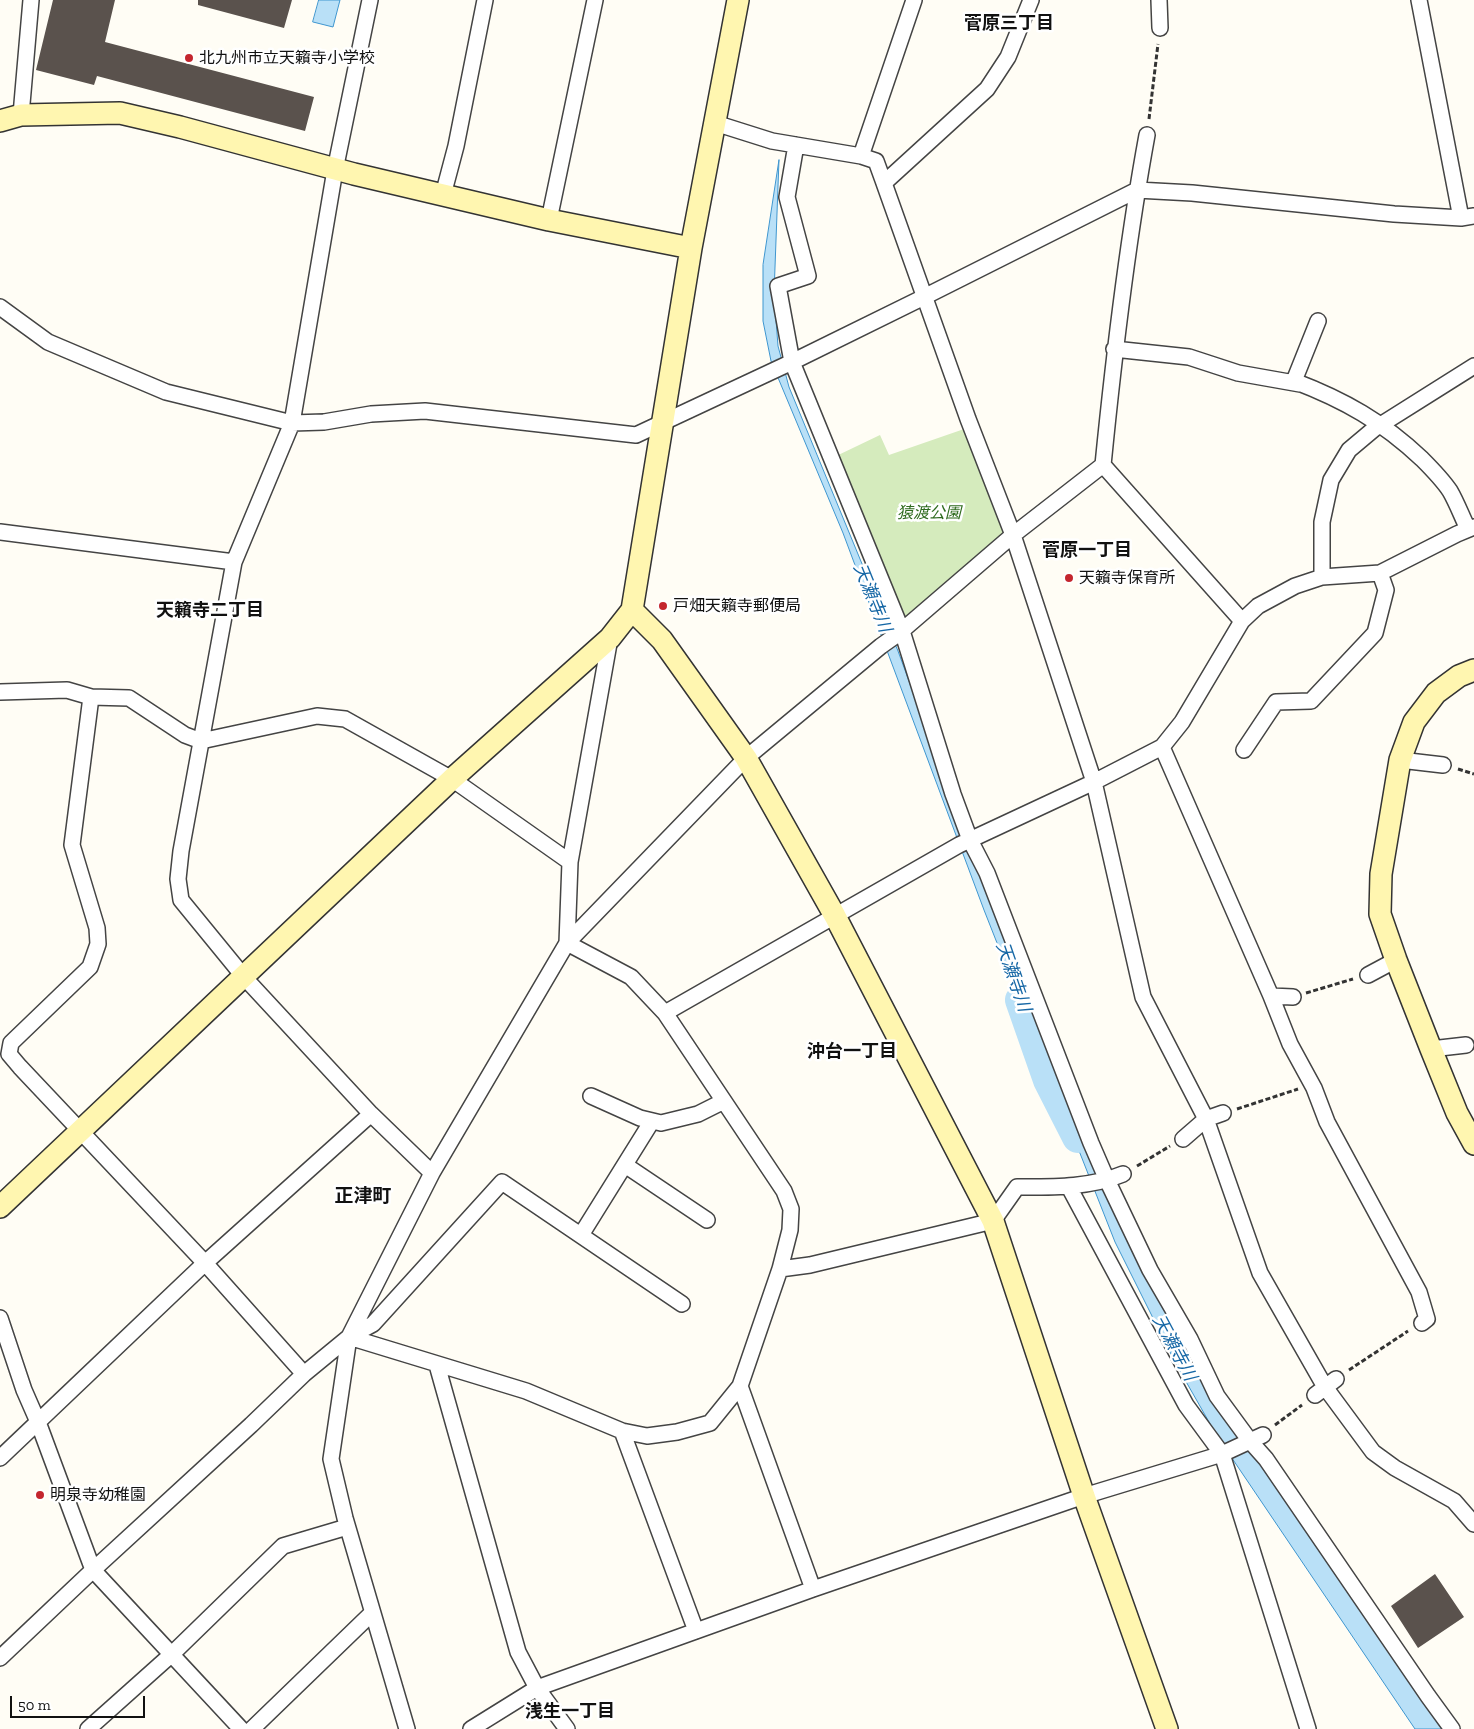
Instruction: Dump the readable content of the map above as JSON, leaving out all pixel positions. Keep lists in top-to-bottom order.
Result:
{
  "districts": [
    "菅原三丁目",
    "菅原一丁目",
    "天籟寺二丁目",
    "沖台一丁目",
    "正津町",
    "浅生一丁目"
  ],
  "water": ["天瀬寺川"],
  "parks": ["猿渡公園"],
  "places": [
    "北九州市立天籟寺小学校",
    "天籟寺保育所",
    "戸畑天籟寺郵便局",
    "明泉寺幼稚園"
  ],
  "scale_bar": "50 m"
}
